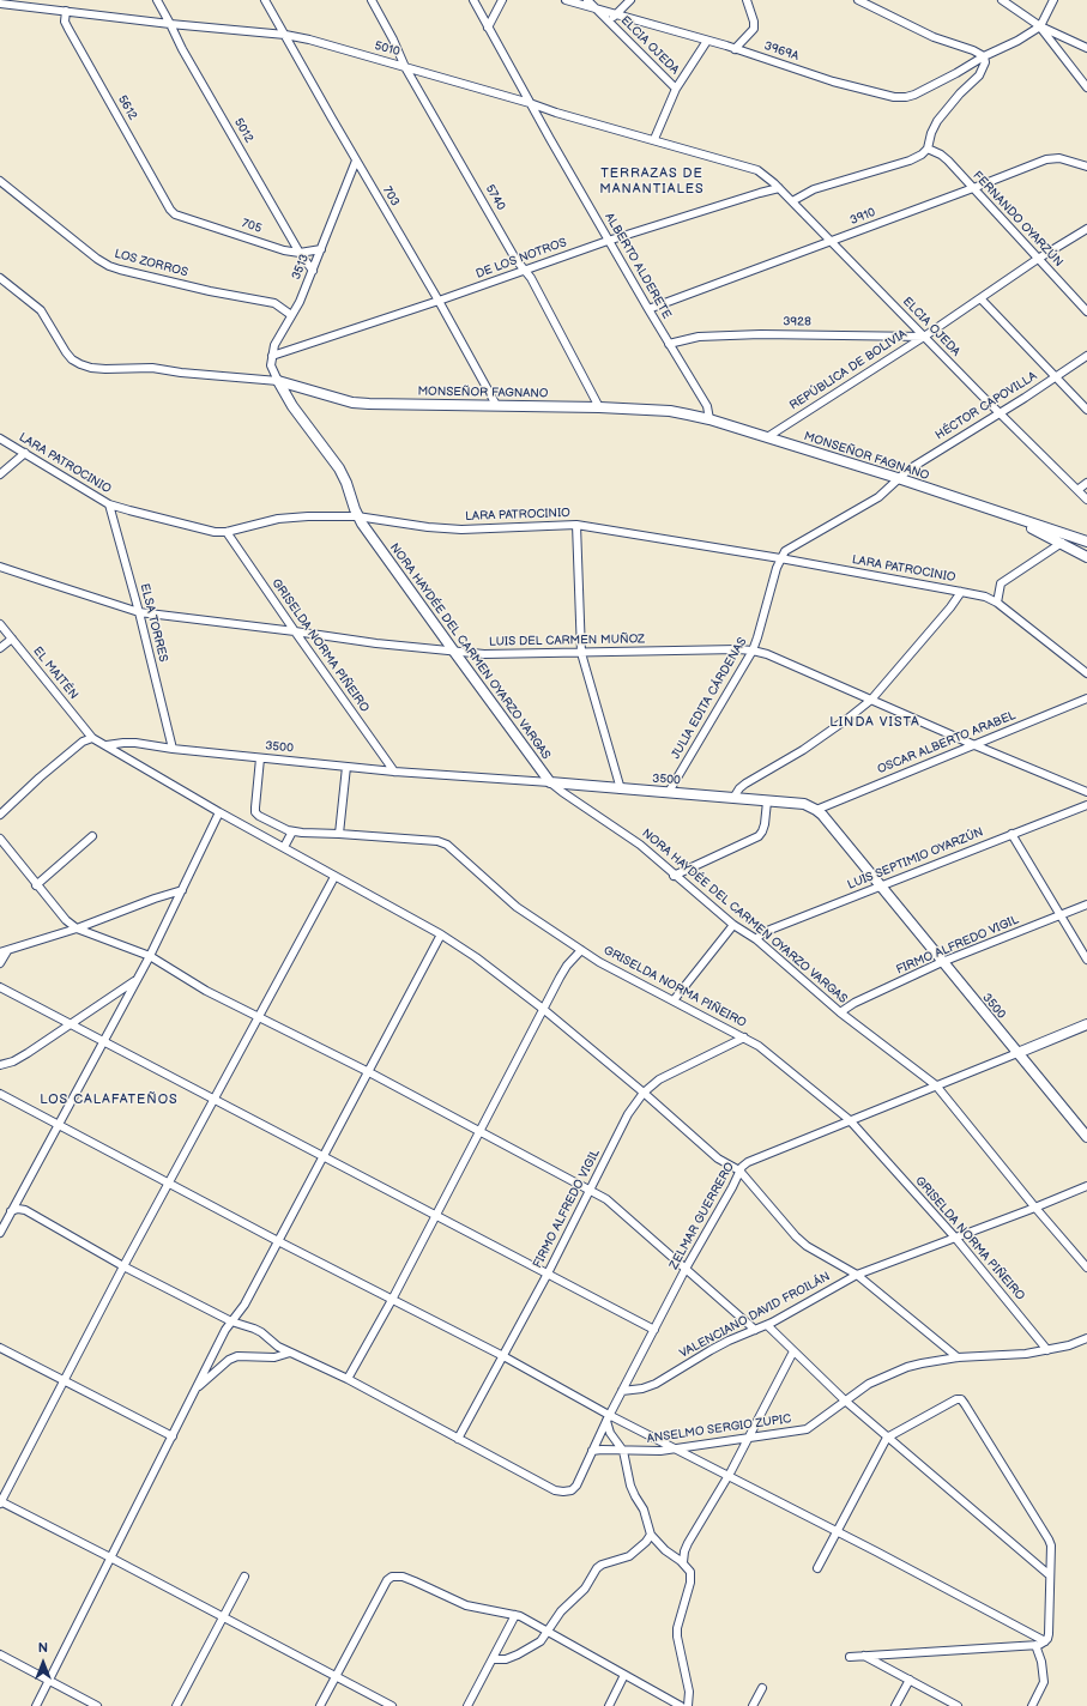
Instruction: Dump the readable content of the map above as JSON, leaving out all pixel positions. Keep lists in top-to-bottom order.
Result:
{
  "streets": {
    "street": [
      "ELCIA OJEDA",
      "5010",
      "3969A",
      "5612",
      "5012",
      "703",
      "5740",
      "3910",
      "FERNANDO OYARZÚN",
      "705",
      "DE LOS NOTROS",
      "LOS ZORROS",
      "ALBERTO ALDERETE",
      "3513",
      "3928",
      "REPÚBLICA DE BOLIVIA",
      "MONSEÑOR FAGNANO",
      "HÉCTOR CAPOVILLA",
      "LARA PATROCINIO",
      "ELSA TORRES",
      "LUIS DEL CARMEN MUÑOZ",
      "GRISELDA NORMA PIÑEIRO",
      "NORA HAYDÉE DEL CARMEN OYARZO VARGAS",
      "EL MAITÉN",
      "JULIA EDITA CÁRDENAS",
      "OSCAR ALBERTO ARABEL",
      "3500",
      "LUIS SEPTIMIO OYARZÚN",
      "FIRMO ALFREDO VIGIL",
      "ZELMAR GUERRERO",
      "VALENCIANO DAVID FROILÁN",
      "ANSELMO SERGIO ZUPIC"
    ]
  },
  "crossings": [
    ["ELCIA OJEDA", "5010"],
    ["ELCIA OJEDA", "3969A"],
    ["ELCIA OJEDA", "3910"],
    ["ELCIA OJEDA", "DE LOS NOTROS"],
    ["ELCIA OJEDA", "3928"],
    ["ELCIA OJEDA", "REPÚBLICA DE BOLIVIA"],
    ["ELCIA OJEDA", "HÉCTOR CAPOVILLA"],
    ["5010", "5612"],
    ["5010", "5012"],
    ["5010", "703"],
    ["5010", "5740"],
    ["5010", "ALBERTO ALDERETE"],
    ["5612", "705"],
    ["5012", "705"],
    ["5012", "3513"],
    ["703", "DE LOS NOTROS"],
    ["703", "3513"],
    ["703", "MONSEÑOR FAGNANO"],
    ["5740", "DE LOS NOTROS"],
    ["5740", "MONSEÑOR FAGNANO"],
    ["3910", "FERNANDO OYARZÚN"],
    ["3910", "ALBERTO ALDERETE"],
    ["FERNANDO OYARZÚN", "REPÚBLICA DE BOLIVIA"],
    ["705", "3513"],
    ["DE LOS NOTROS", "ALBERTO ALDERETE"],
    ["DE LOS NOTROS", "3513"],
    ["LOS ZORROS", "3513"],
    ["ALBERTO ALDERETE", "3928"],
    ["ALBERTO ALDERETE", "MONSEÑOR FAGNANO"],
    ["3928", "REPÚBLICA DE BOLIVIA"],
    ["REPÚBLICA DE BOLIVIA", "MONSEÑOR FAGNANO"],
    ["MONSEÑOR FAGNANO", "HÉCTOR CAPOVILLA"],
    ["MONSEÑOR FAGNANO", "NORA HAYDÉE DEL CARMEN OYARZO VARGAS"],
    ["LARA PATROCINIO", "ELSA TORRES"],
    ["LARA PATROCINIO", "GRISELDA NORMA PIÑEIRO"],
    ["LARA PATROCINIO", "NORA HAYDÉE DEL CARMEN OYARZO VARGAS"],
    ["LARA PATROCINIO", "JULIA EDITA CÁRDENAS"],
    ["ELSA TORRES", "LUIS DEL CARMEN MUÑOZ"],
    ["ELSA TORRES", "3500"],
    ["LUIS DEL CARMEN MUÑOZ", "GRISELDA NORMA PIÑEIRO"],
    ["LUIS DEL CARMEN MUÑOZ", "NORA HAYDÉE DEL CARMEN OYARZO VARGAS"],
    ["LUIS DEL CARMEN MUÑOZ", "JULIA EDITA CÁRDENAS"],
    ["LUIS DEL CARMEN MUÑOZ", "OSCAR ALBERTO ARABEL"],
    ["GRISELDA NORMA PIÑEIRO", "3500"],
    ["GRISELDA NORMA PIÑEIRO", "FIRMO ALFREDO VIGIL"],
    ["GRISELDA NORMA PIÑEIRO", "ZELMAR GUERRERO"],
    ["GRISELDA NORMA PIÑEIRO", "VALENCIANO DAVID FROILÁN"],
    ["GRISELDA NORMA PIÑEIRO", "ANSELMO SERGIO ZUPIC"],
    ["NORA HAYDÉE DEL CARMEN OYARZO VARGAS", "3500"],
    ["NORA HAYDÉE DEL CARMEN OYARZO VARGAS", "LUIS SEPTIMIO OYARZÚN"],
    ["NORA HAYDÉE DEL CARMEN OYARZO VARGAS", "FIRMO ALFREDO VIGIL"],
    ["NORA HAYDÉE DEL CARMEN OYARZO VARGAS", "ZELMAR GUERRERO"],
    ["NORA HAYDÉE DEL CARMEN OYARZO VARGAS", "VALENCIANO DAVID FROILÁN"],
    ["JULIA EDITA CÁRDENAS", "3500"],
    ["OSCAR ALBERTO ARABEL", "3500"],
    ["3500", "LUIS SEPTIMIO OYARZÚN"],
    ["3500", "FIRMO ALFREDO VIGIL"],
    ["3500", "ZELMAR GUERRERO"],
    ["FIRMO ALFREDO VIGIL", "ZELMAR GUERRERO"],
    ["ZELMAR GUERRERO", "VALENCIANO DAVID FROILÁN"],
    ["ZELMAR GUERRERO", "ANSELMO SERGIO ZUPIC"]
  ],
  "districts": ["TERRAZAS DE MANANTIALES", "LINDA VISTA", "LOS CALAFATEÑOS"],
  "north": "top"
}
